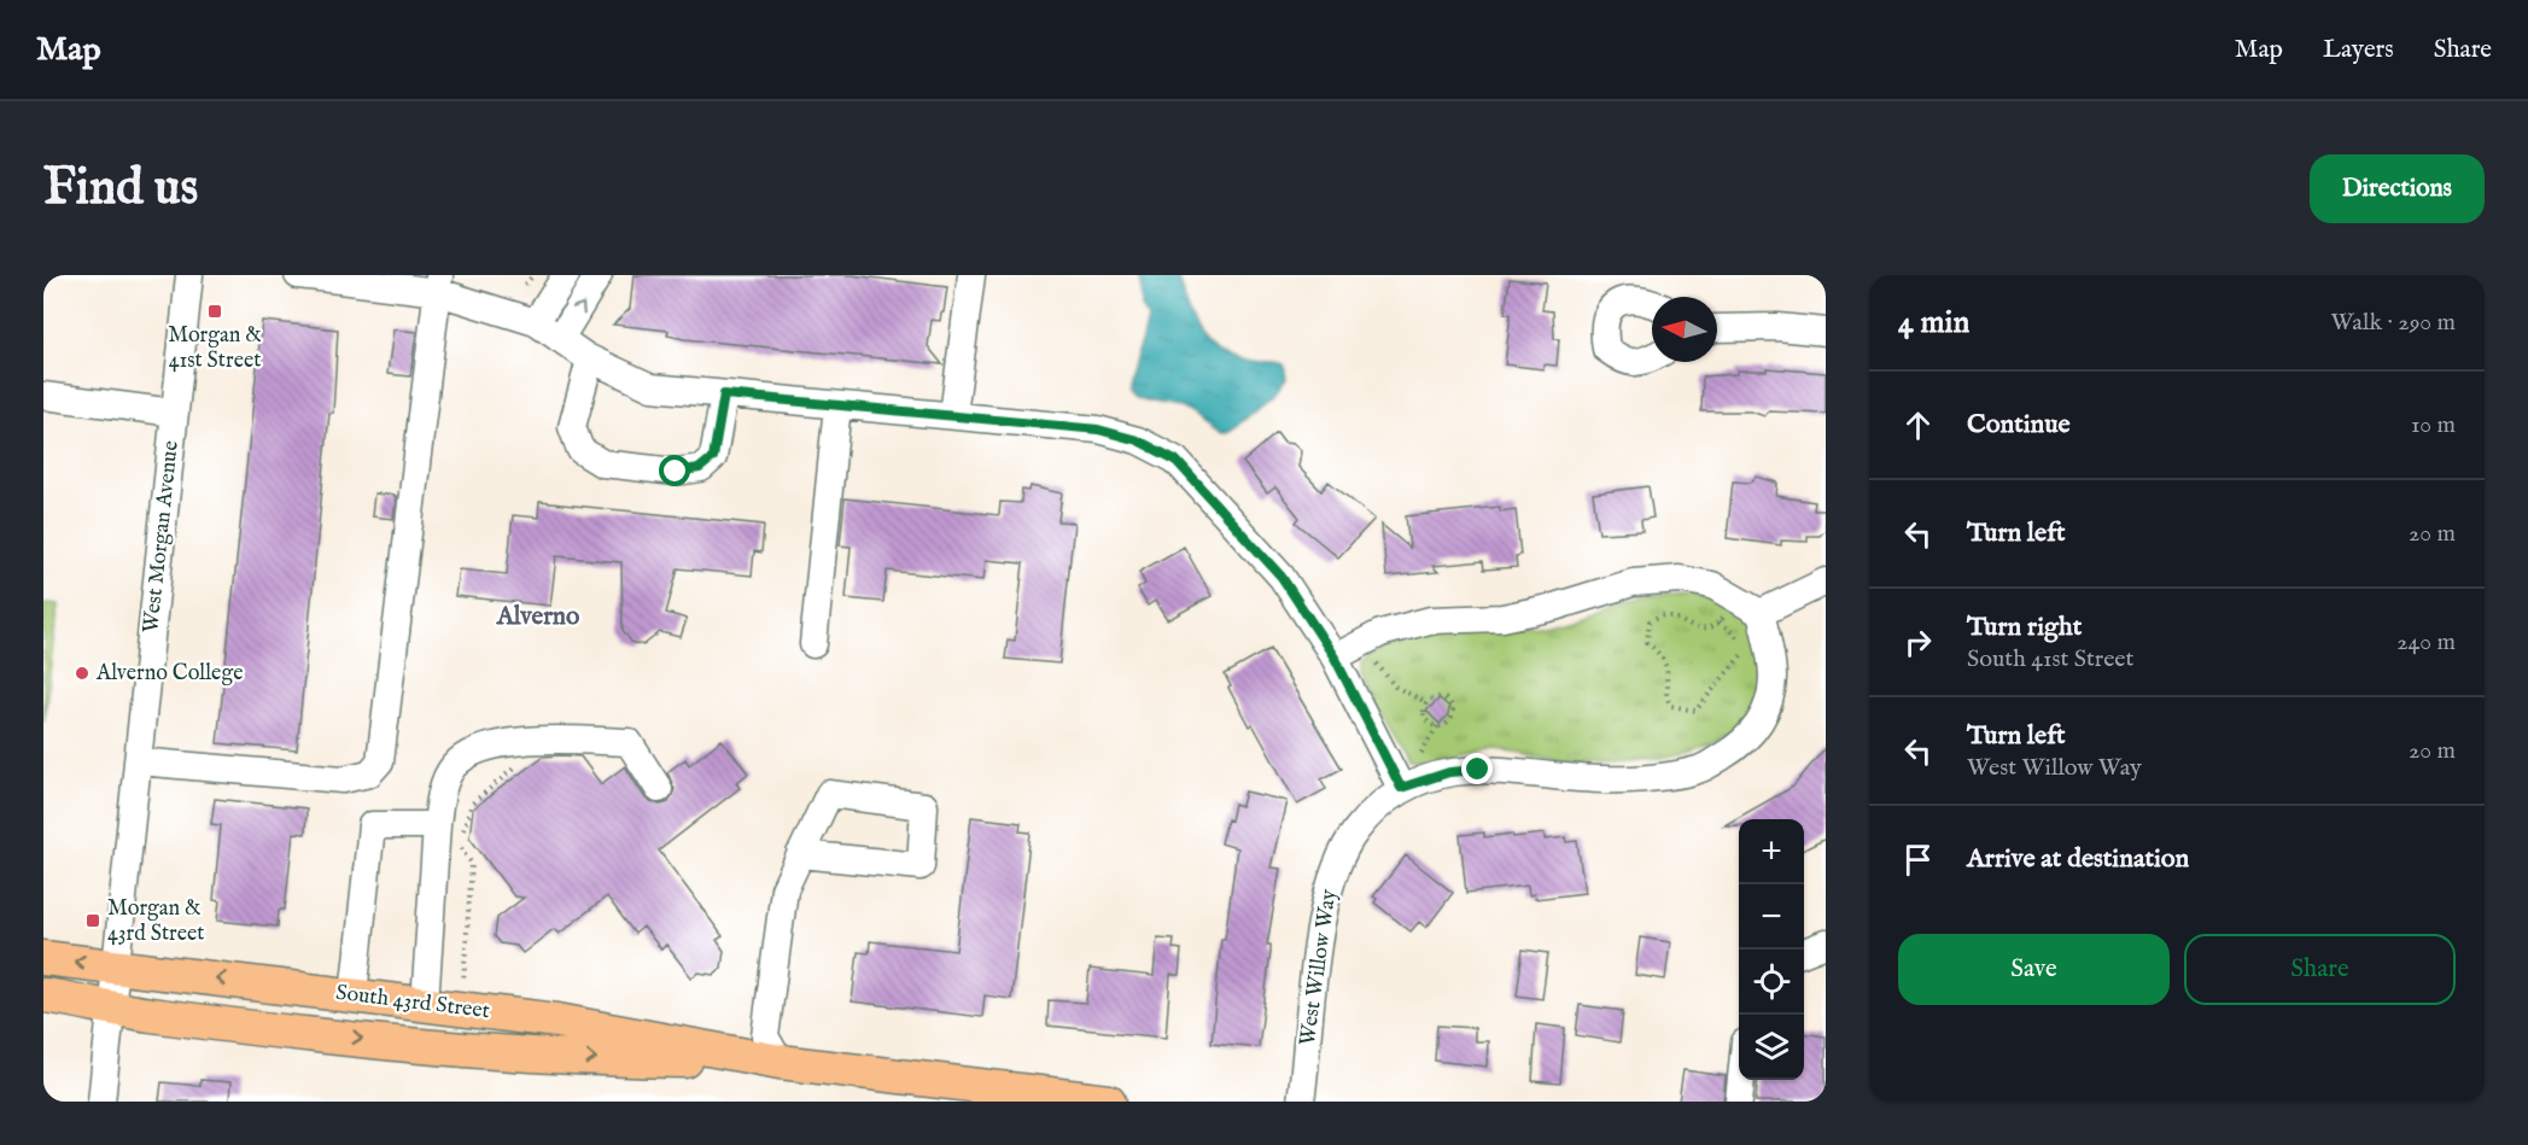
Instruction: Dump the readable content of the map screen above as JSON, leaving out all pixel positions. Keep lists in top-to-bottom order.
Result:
{
  "streets": {
    "main road": ["South 43rd Street"],
    "street": ["West Morgan Avenue", "West Willow Way"]
  },
  "crossings": [
    ["West Morgan Avenue", "South 43rd Street"]
  ],
  "districts": ["Alverno"],
  "places": {
    "transit": ["Morgan & 41st Street", "Morgan & 43rd Street"],
    "other": ["Alverno College"]
  },
  "north": "left",
  "page": {
    "header": "Map",
    "nav": ["Map", "Layers", "Share"],
    "buttons": [
      "Directions",
      ["Save", "Share"]
    ],
    "title": "Find us",
    "heading": ["4 min", "Walk · 290 m"],
    "list": [
      ["Continue", "10 m"],
      ["Turn left", "20 m"],
      ["Turn right", "South 41st Street", "240 m"],
      ["Turn left", "West Willow Way", "20 m"],
      "Arrive at destination"
    ],
    "map_buttons": ["+", "−"]
  }
}
